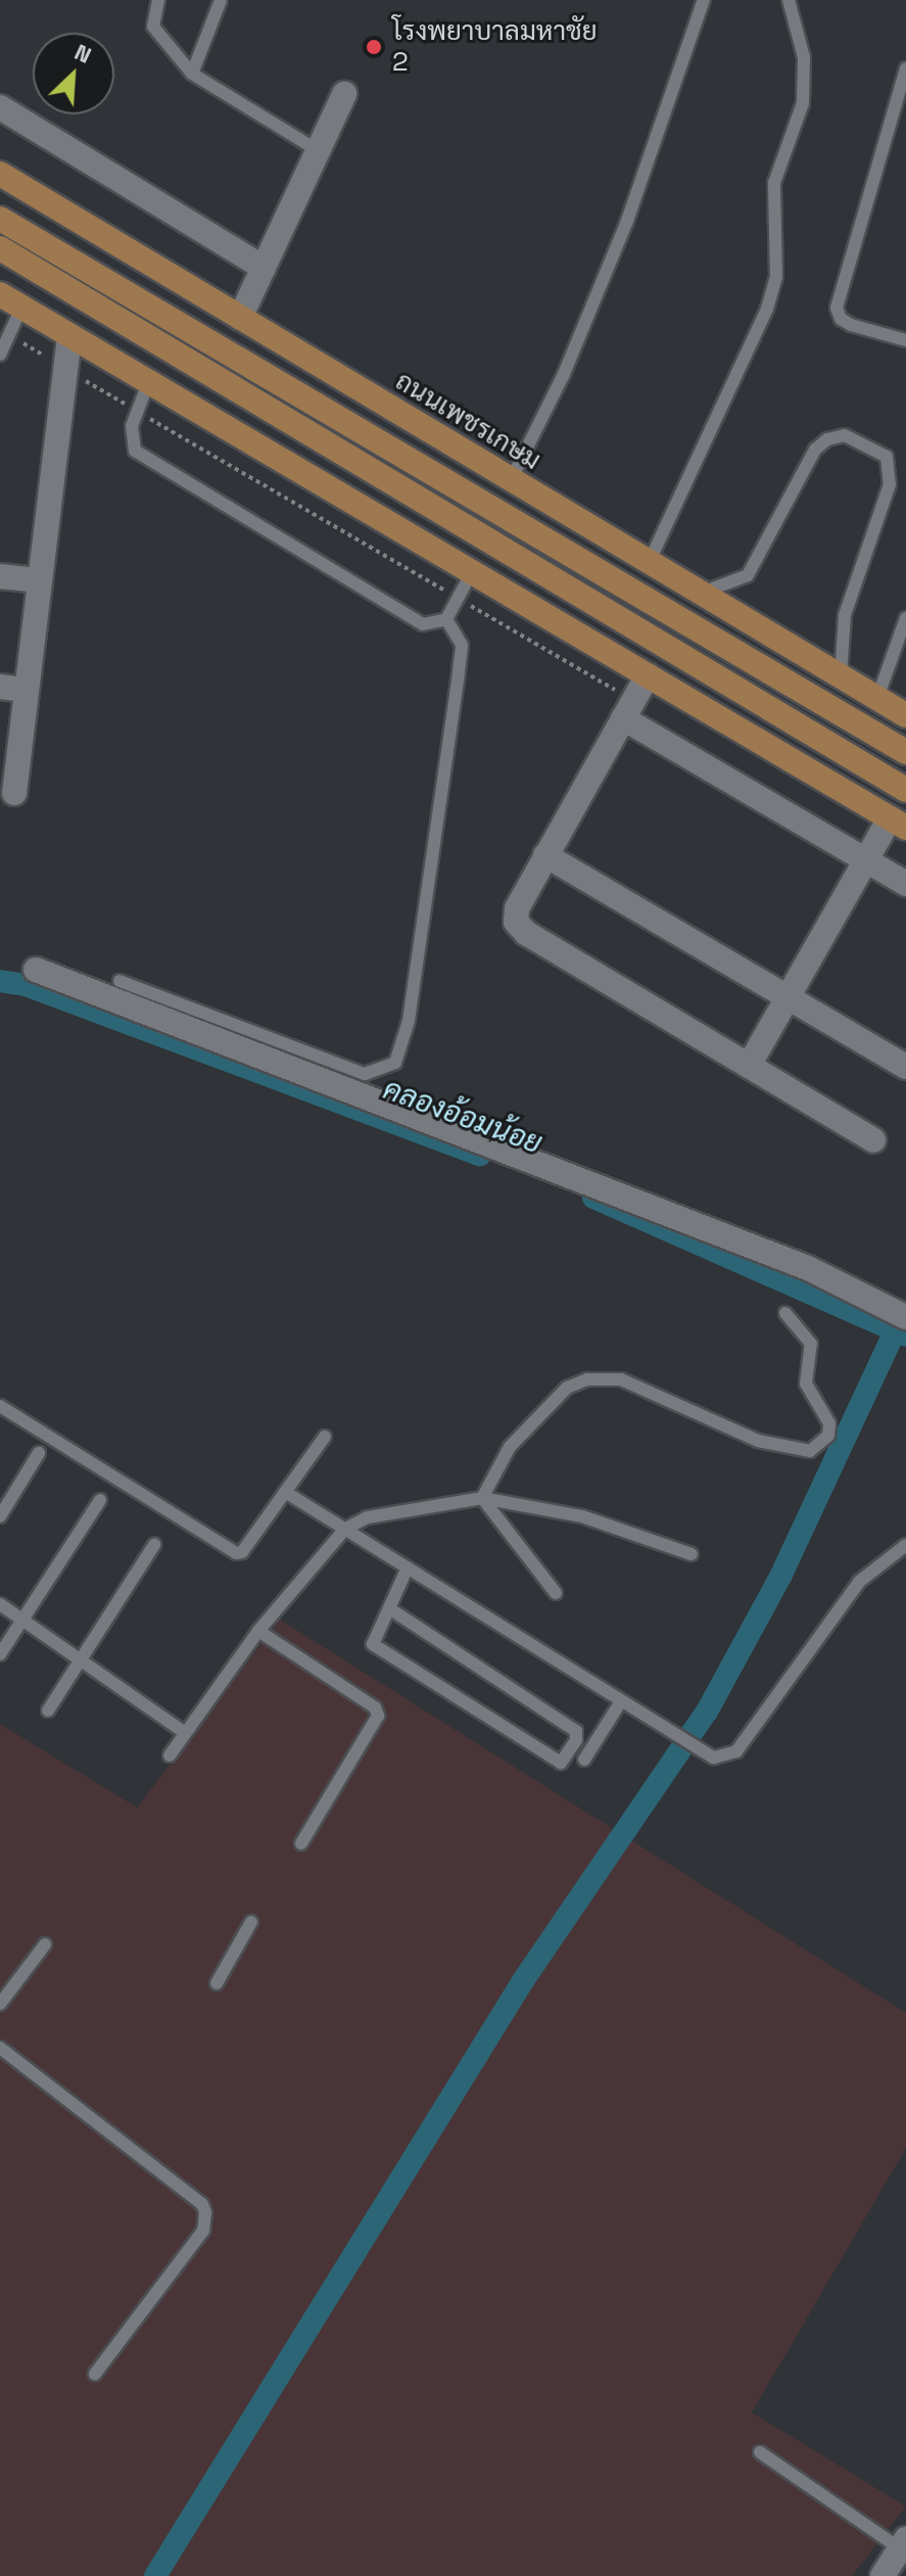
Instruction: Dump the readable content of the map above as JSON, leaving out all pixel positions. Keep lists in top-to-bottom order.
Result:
{
  "streets": {
    "main road": ["ถนนเพชรเกษม"]
  },
  "water": ["คลองอ้อมน้อย"],
  "places": ["โรงพยาบาลมหาชัย 2"],
  "north": "top right"
}
